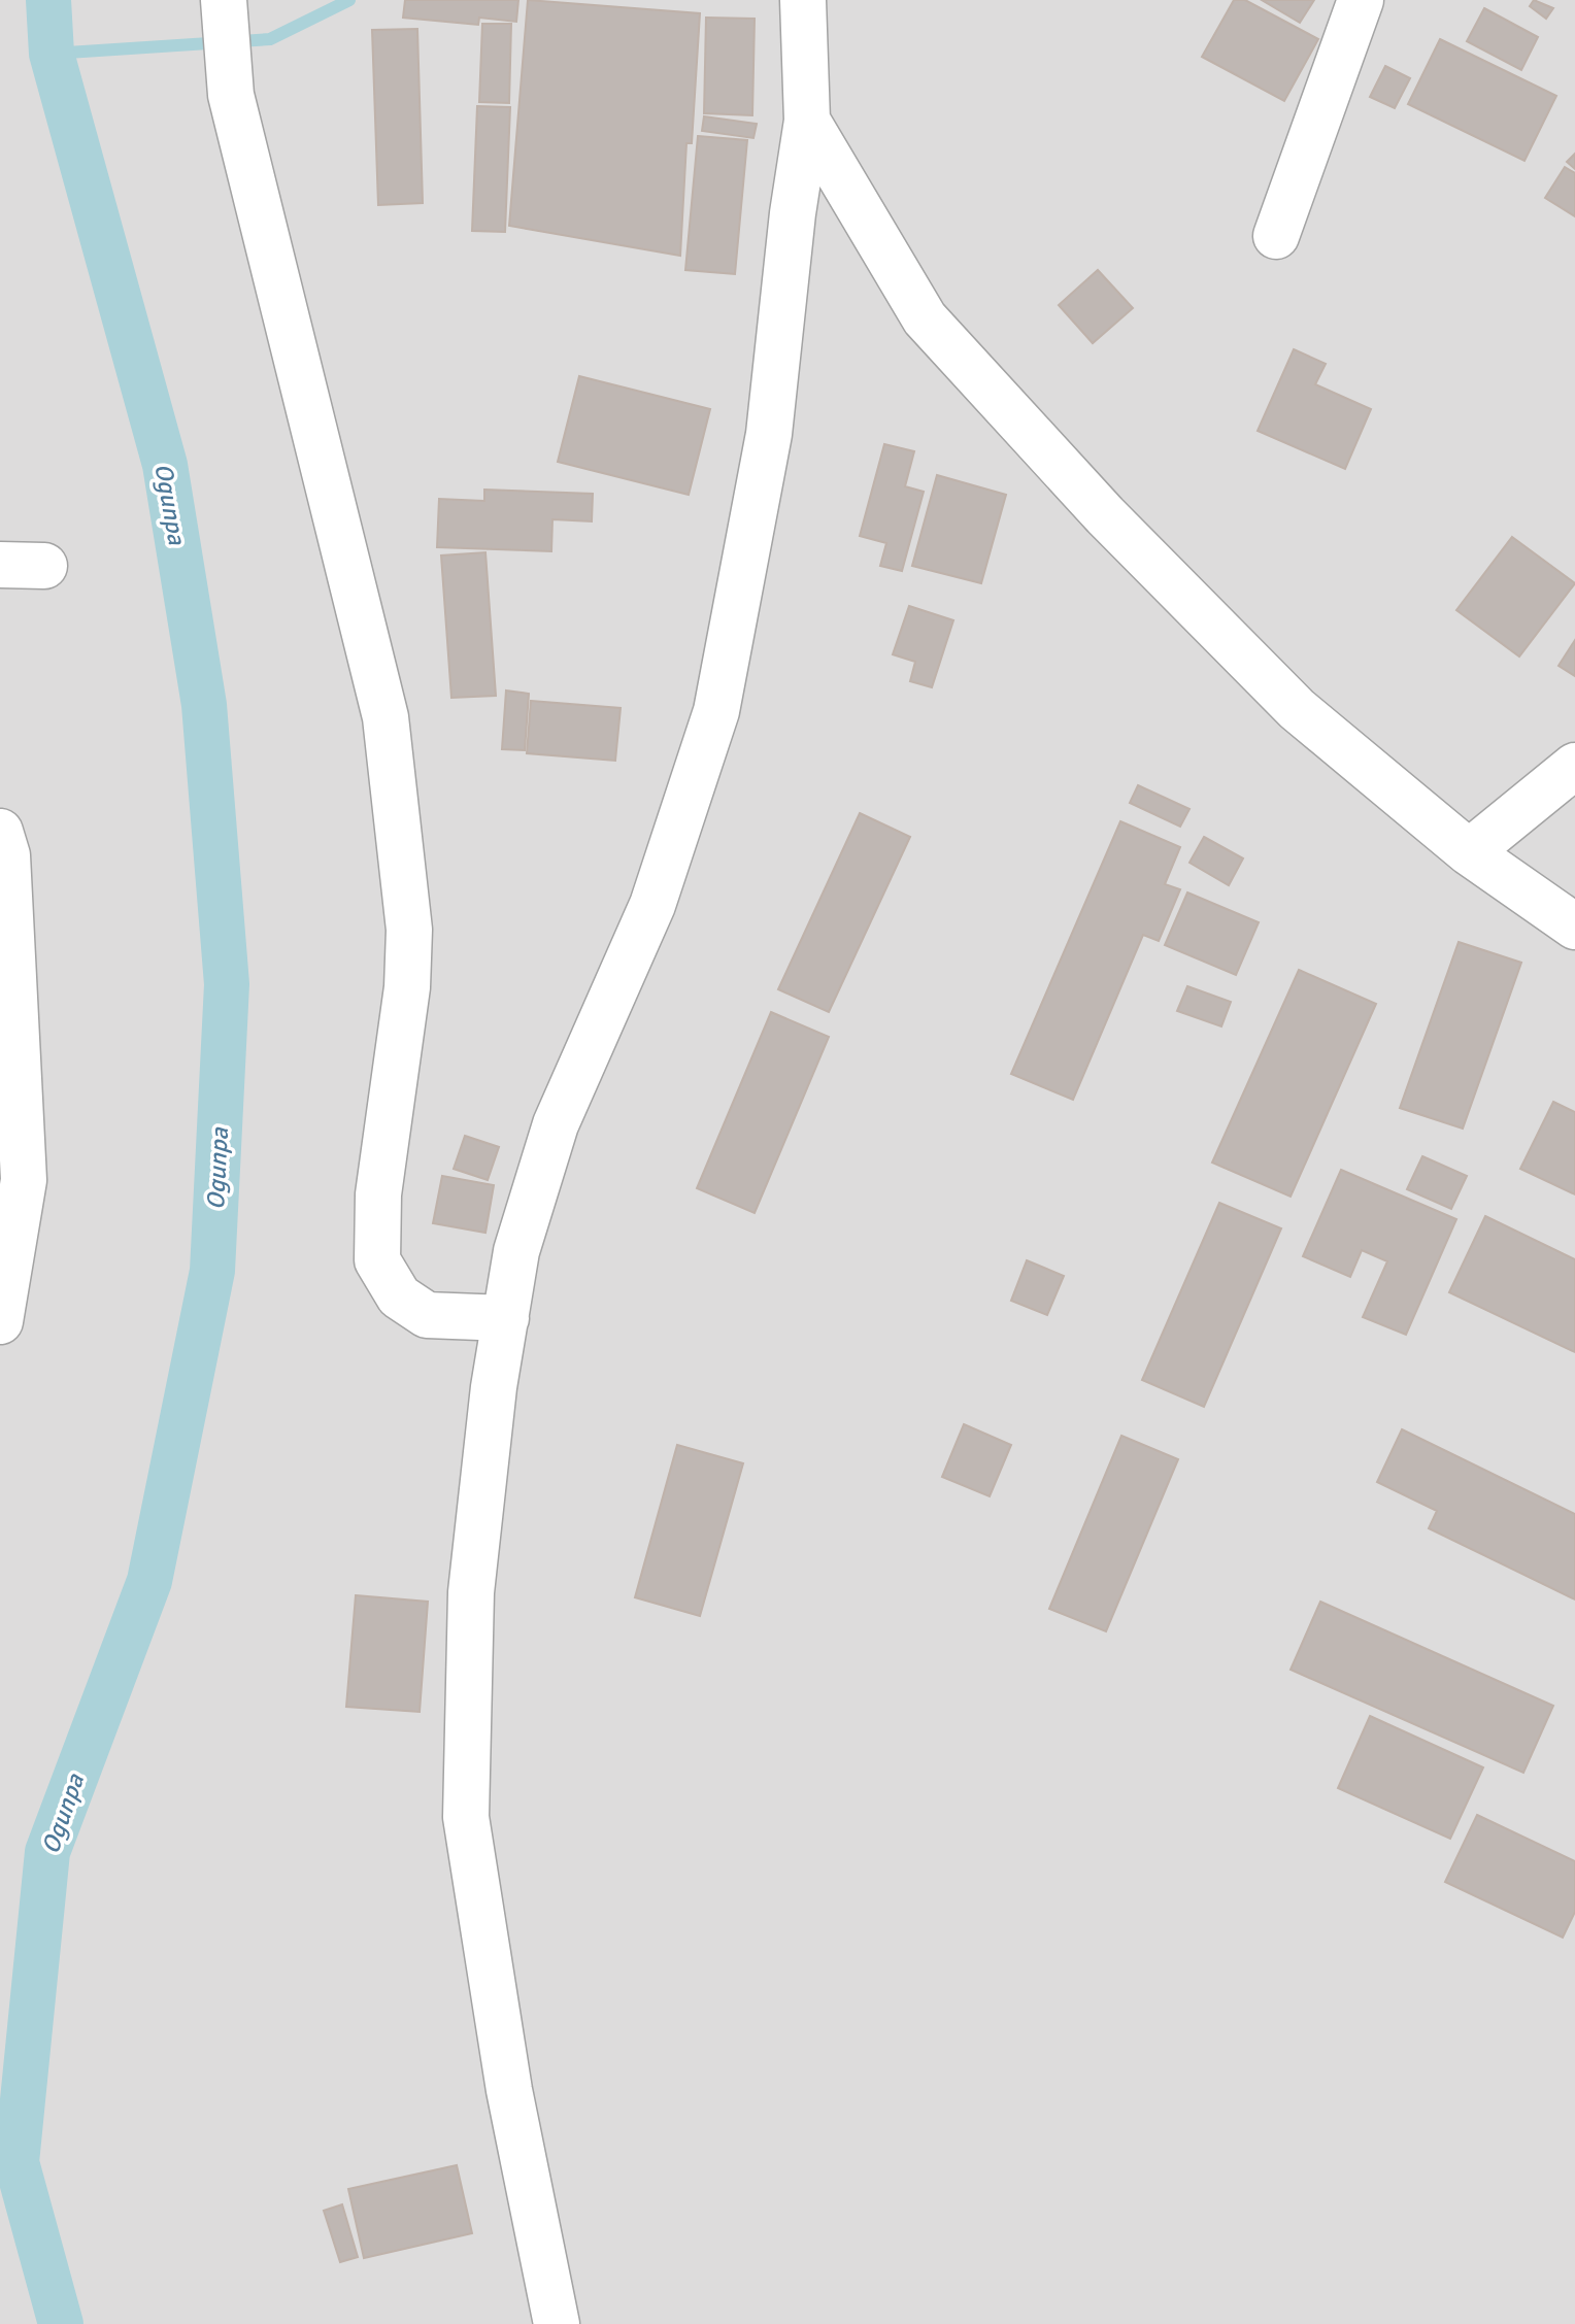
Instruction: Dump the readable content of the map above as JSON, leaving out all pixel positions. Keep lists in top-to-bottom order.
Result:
{
  "water": ["Ogunpa"]
}
